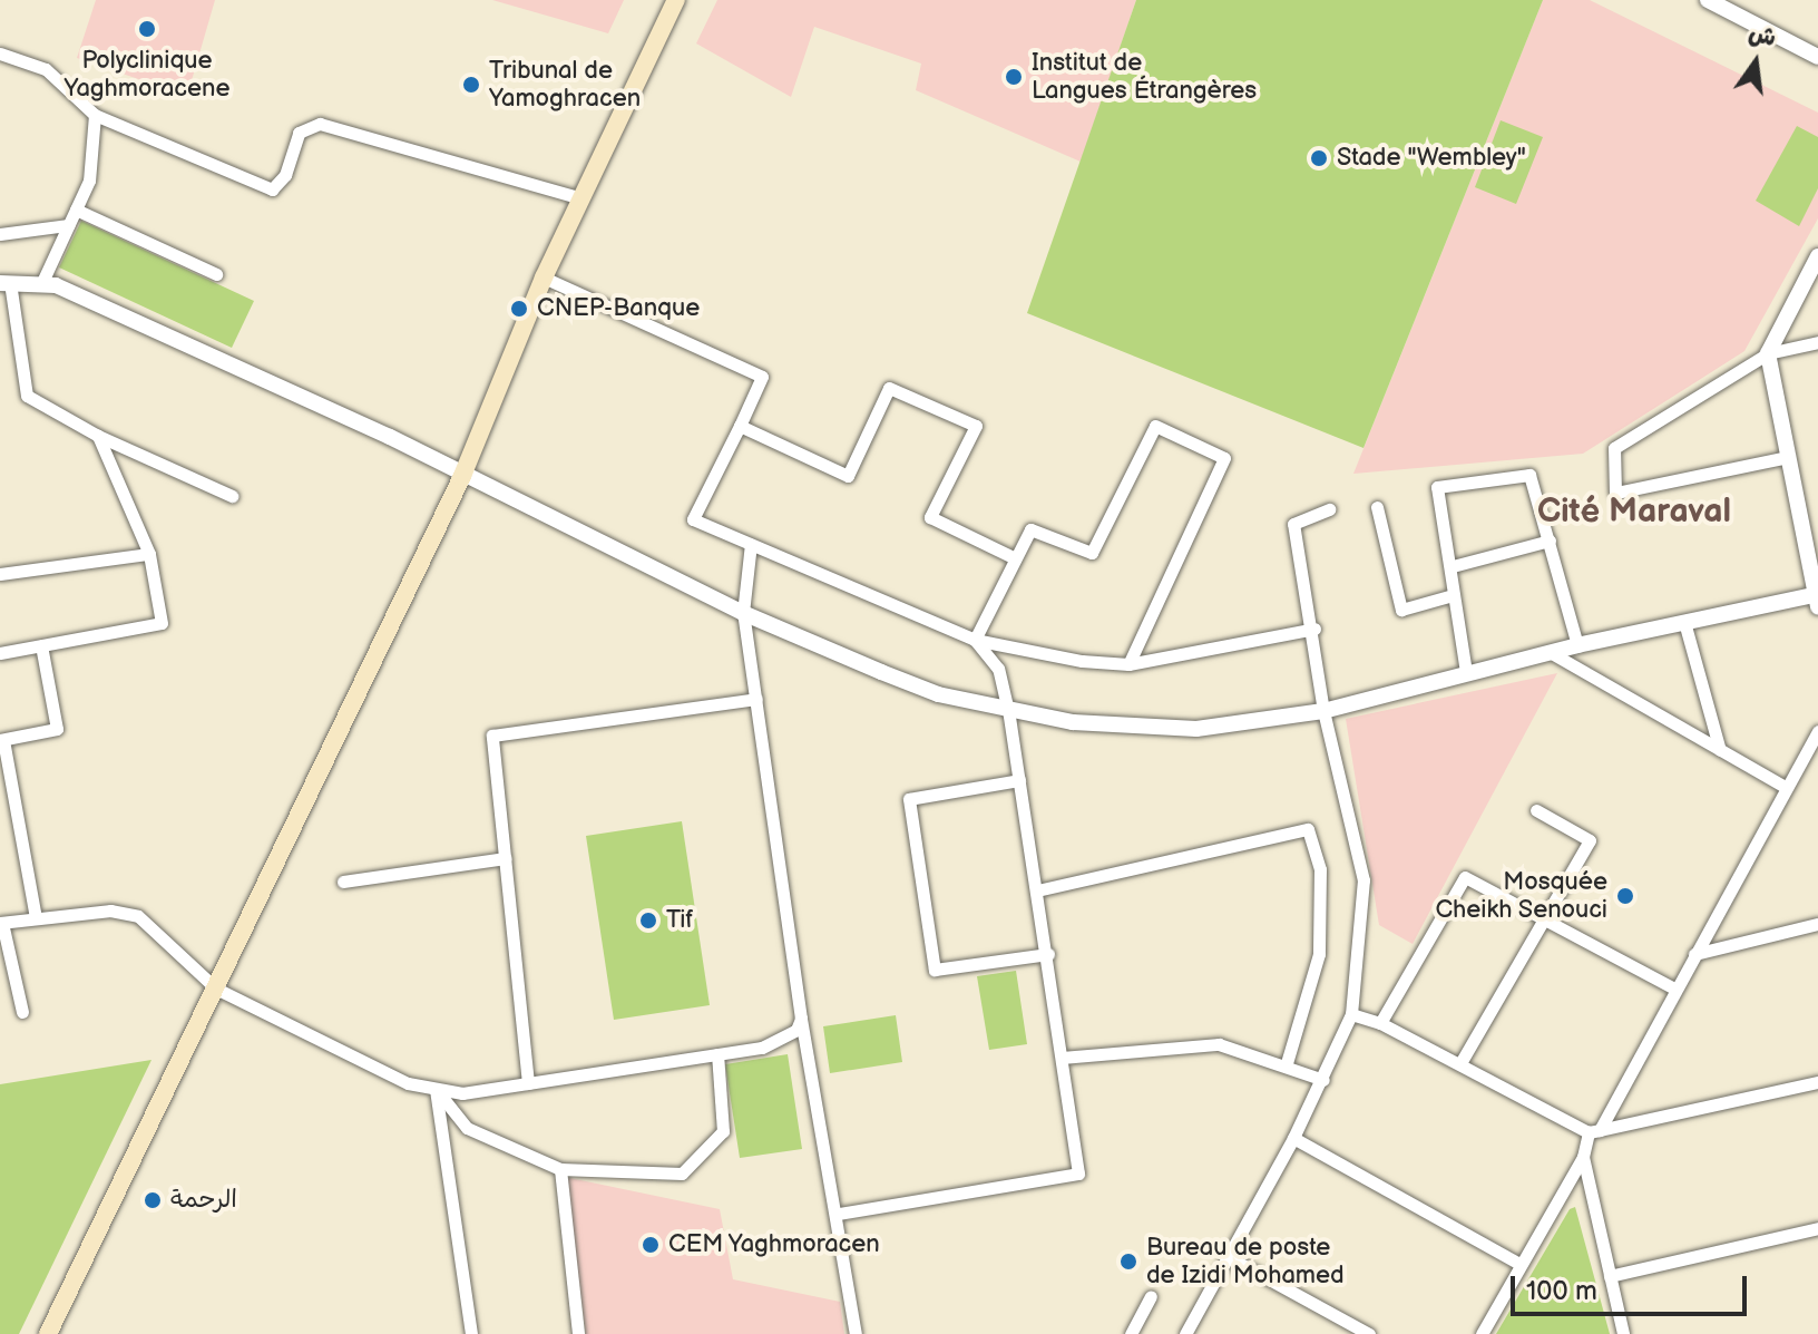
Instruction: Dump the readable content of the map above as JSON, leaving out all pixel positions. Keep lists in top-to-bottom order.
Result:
{
  "districts": ["Cité Maraval"],
  "places": [
    "Polyclinique Yaghmoracene",
    "Institut de Langues Étrangères",
    "Tribunal de Yamoghracen",
    "Stade \"Wembley\"",
    "CNEP-Banque",
    "Mosquée Cheikh Senouci",
    "Tif",
    "الرحمة",
    "CEM Yaghmoracen",
    "Bureau de poste de Izidi Mohamed"
  ],
  "scale_bar": "100 m",
  "north": "top"
}
